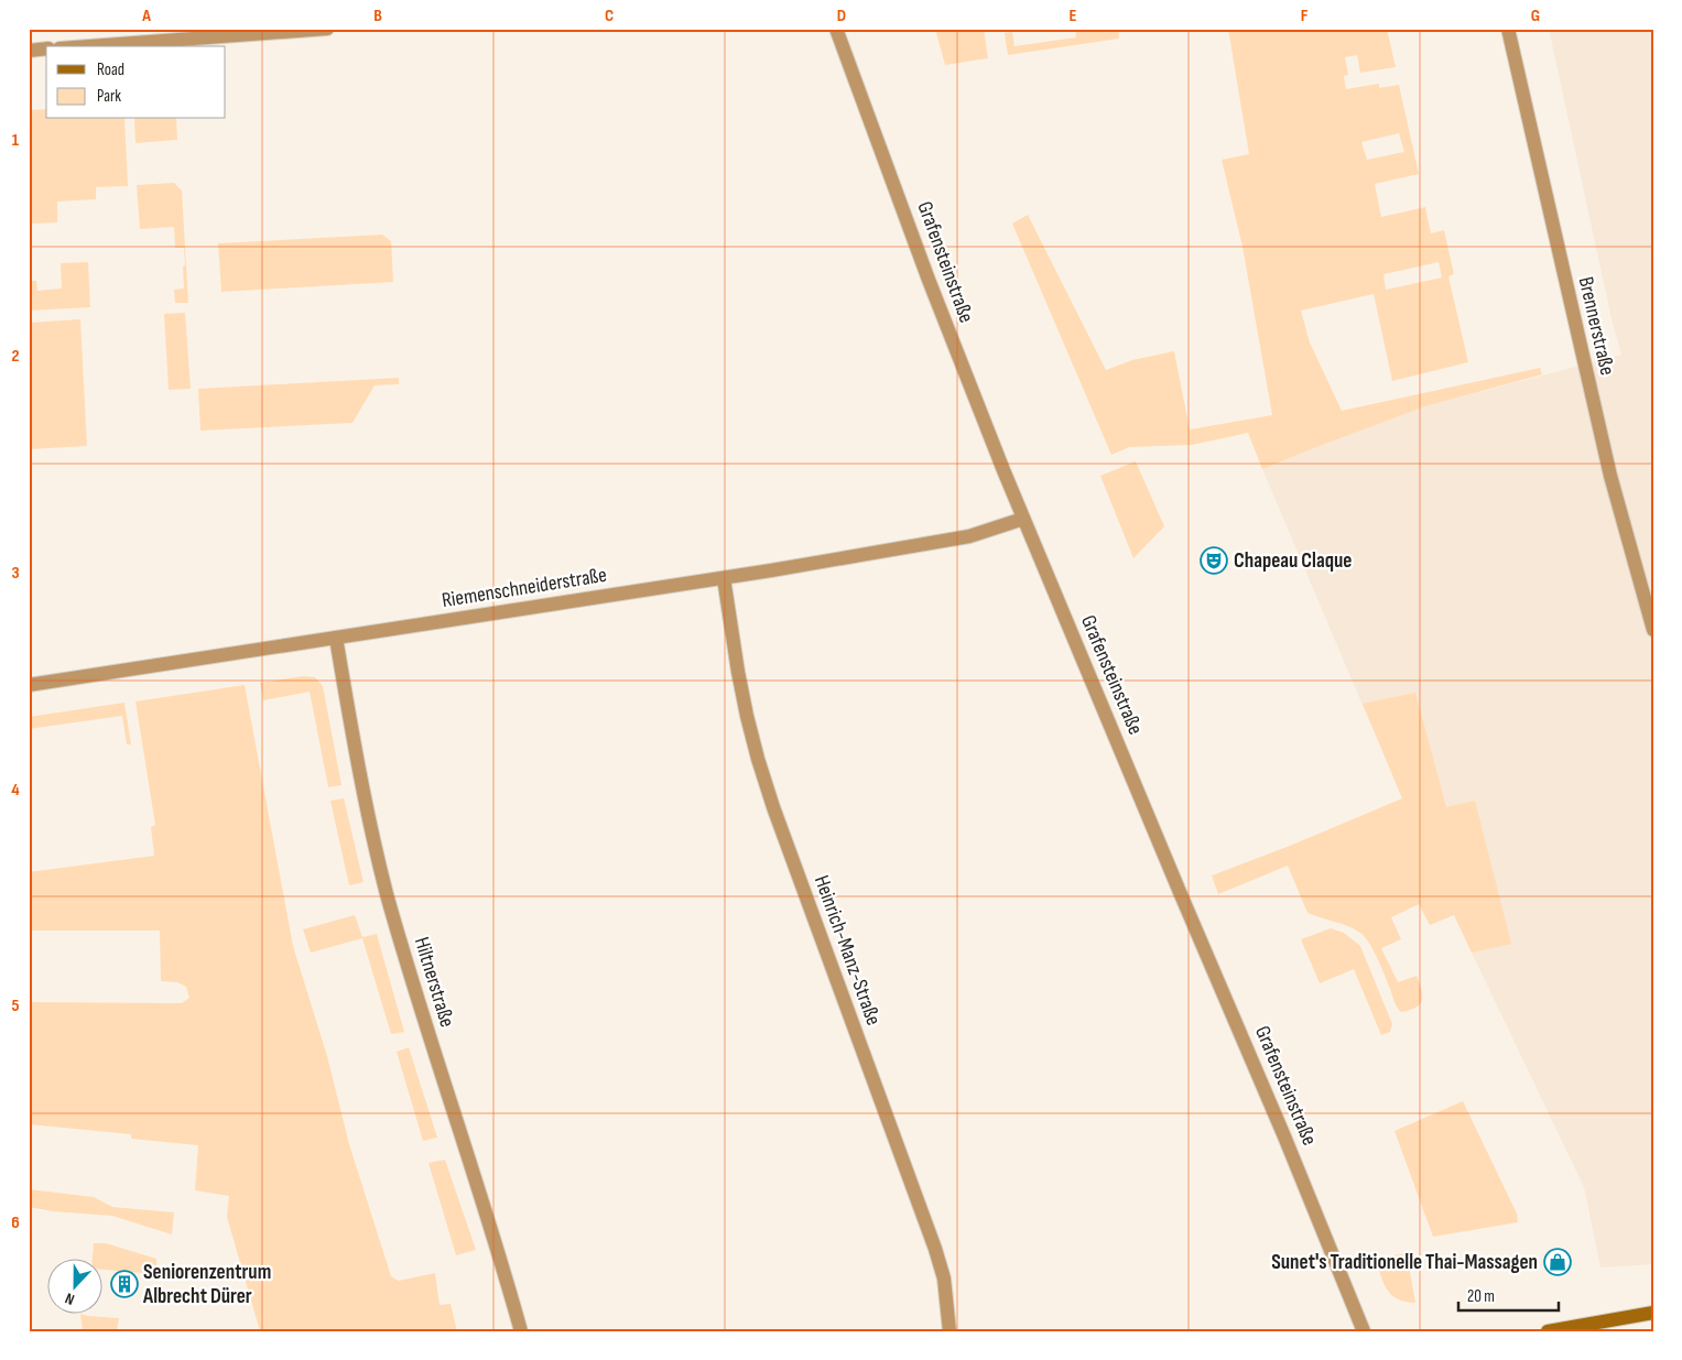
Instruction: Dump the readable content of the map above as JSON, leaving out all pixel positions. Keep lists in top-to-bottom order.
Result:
{
  "streets": {
    "street": [
      "Grafensteinstraße",
      "Brennerstraße",
      "Riemenschneiderstraße",
      "Heinrich-Manz-Straße",
      "Hiltnerstraße"
    ]
  },
  "crossings": [
    ["Grafensteinstraße", "Riemenschneiderstraße"],
    ["Riemenschneiderstraße", "Heinrich-Manz-Straße"],
    ["Riemenschneiderstraße", "Hiltnerstraße"]
  ],
  "places": {
    "theatre": ["Chapeau Claque"],
    "shop": ["Sunet's Traditionelle Thai-Massagen"],
    "building": ["Seniorenzentrum Albrecht Dürer"]
  },
  "legend": ["Road", "Park"],
  "scale_bar": "20 m",
  "north": "bottom",
  "grid": {
    "columns": [
      "A",
      "B",
      "C",
      "D",
      "E",
      "F",
      "G"
    ],
    "rows": [
      "1",
      "2",
      "3",
      "4",
      "5",
      "6"
    ]
  }
}
